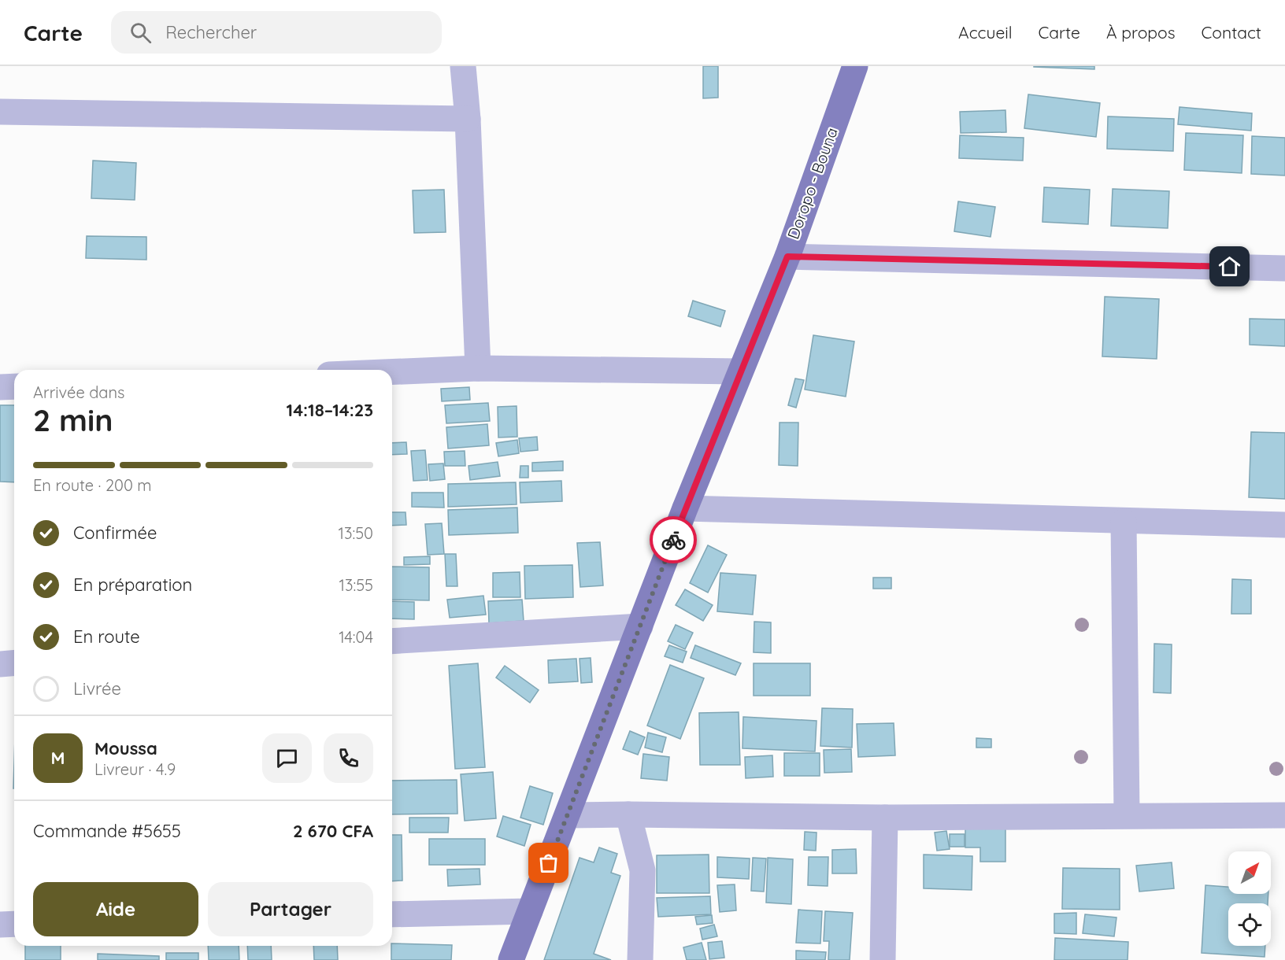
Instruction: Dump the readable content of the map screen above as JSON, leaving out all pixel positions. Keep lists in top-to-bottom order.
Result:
{
  "streets": {
    "main road": ["Doropo - Bouna"]
  },
  "north": "top right",
  "page": {
    "header": "Carte",
    "search": "Rechercher",
    "nav": [
      "Accueil",
      "Carte",
      "À propos",
      "Contact"
    ],
    "heading": ["2 min", "Arrivée dans", "14:18–14:23"],
    "panel": [
      "Moussa",
      "Livreur · 4.9",
      "Commande #5655",
      "2 670 CFA"
    ],
    "bar": "En route · 200 m",
    "list": [
      ["Confirmée", "13:50"],
      ["En préparation", "13:55"],
      ["En route", "14:04"],
      "Livrée"
    ],
    "round": "M",
    "buttons": ["Aide", "Partager"]
  }
}
